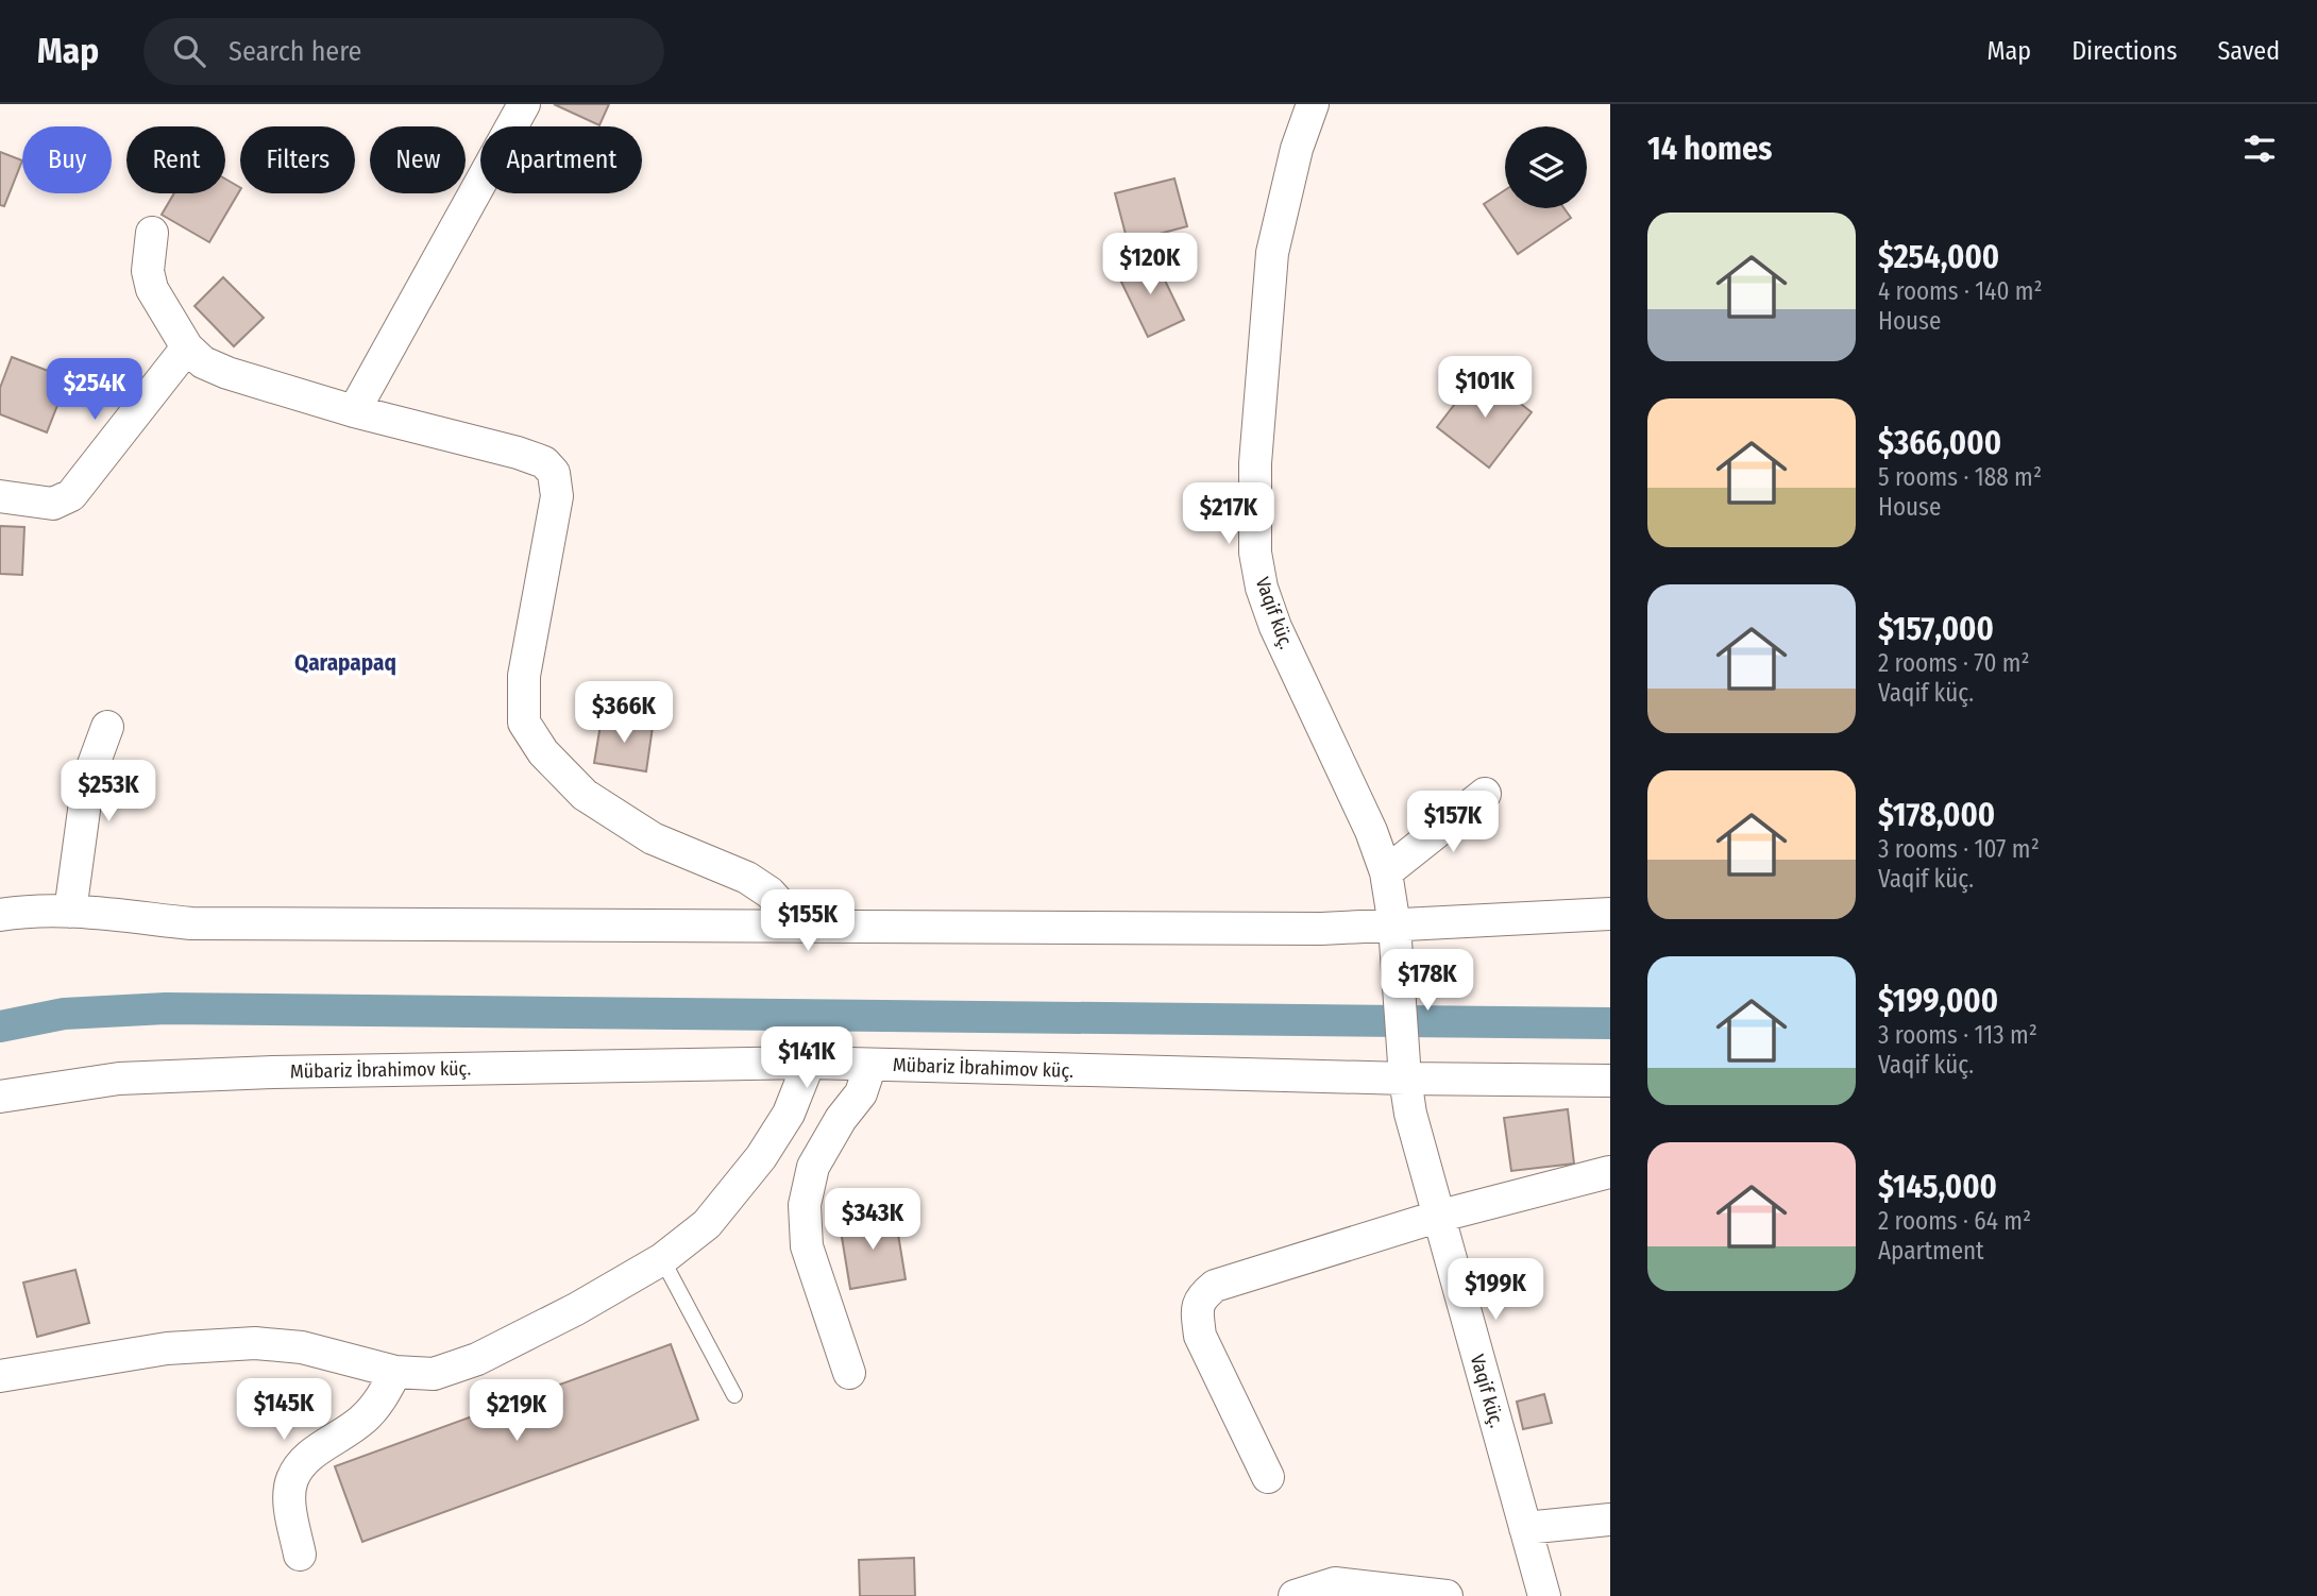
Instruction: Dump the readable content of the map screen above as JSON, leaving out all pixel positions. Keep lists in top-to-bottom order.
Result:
{
  "streets": {
    "street": ["Vaqif küç.", "Mübariz İbrahimov küç."]
  },
  "crossings": [
    ["Vaqif küç.", "Mübariz İbrahimov küç."]
  ],
  "districts": ["Qarapapaq"],
  "page": {
    "header": "Map",
    "search": "Search here",
    "nav": ["Map", "Directions", "Saved"],
    "heading": "14 homes",
    "chip": [
      "Buy",
      "Rent",
      "Filters",
      "New",
      "Apartment"
    ],
    "list": [
      {
        "name": "$254,000",
        "note": "4 rooms · 140 m² · House"
      },
      {
        "name": "$366,000",
        "note": "5 rooms · 188 m² · House"
      },
      {
        "name": "$157,000",
        "note": "2 rooms · 70 m² · Vaqif küç."
      },
      {
        "name": "$178,000",
        "note": "3 rooms · 107 m² · Vaqif küç."
      },
      {
        "name": "$199,000",
        "note": "3 rooms · 113 m² · Vaqif küç."
      },
      {
        "name": "$145,000",
        "note": "2 rooms · 64 m² · Apartment"
      }
    ],
    "price": [
      "$120K",
      "$101K",
      "$254K",
      "$217K",
      "$366K",
      "$253K",
      "$157K",
      "$155K",
      "$178K",
      "$141K",
      "$343K",
      "$199K",
      "$145K",
      "$219K"
    ]
  }
}
